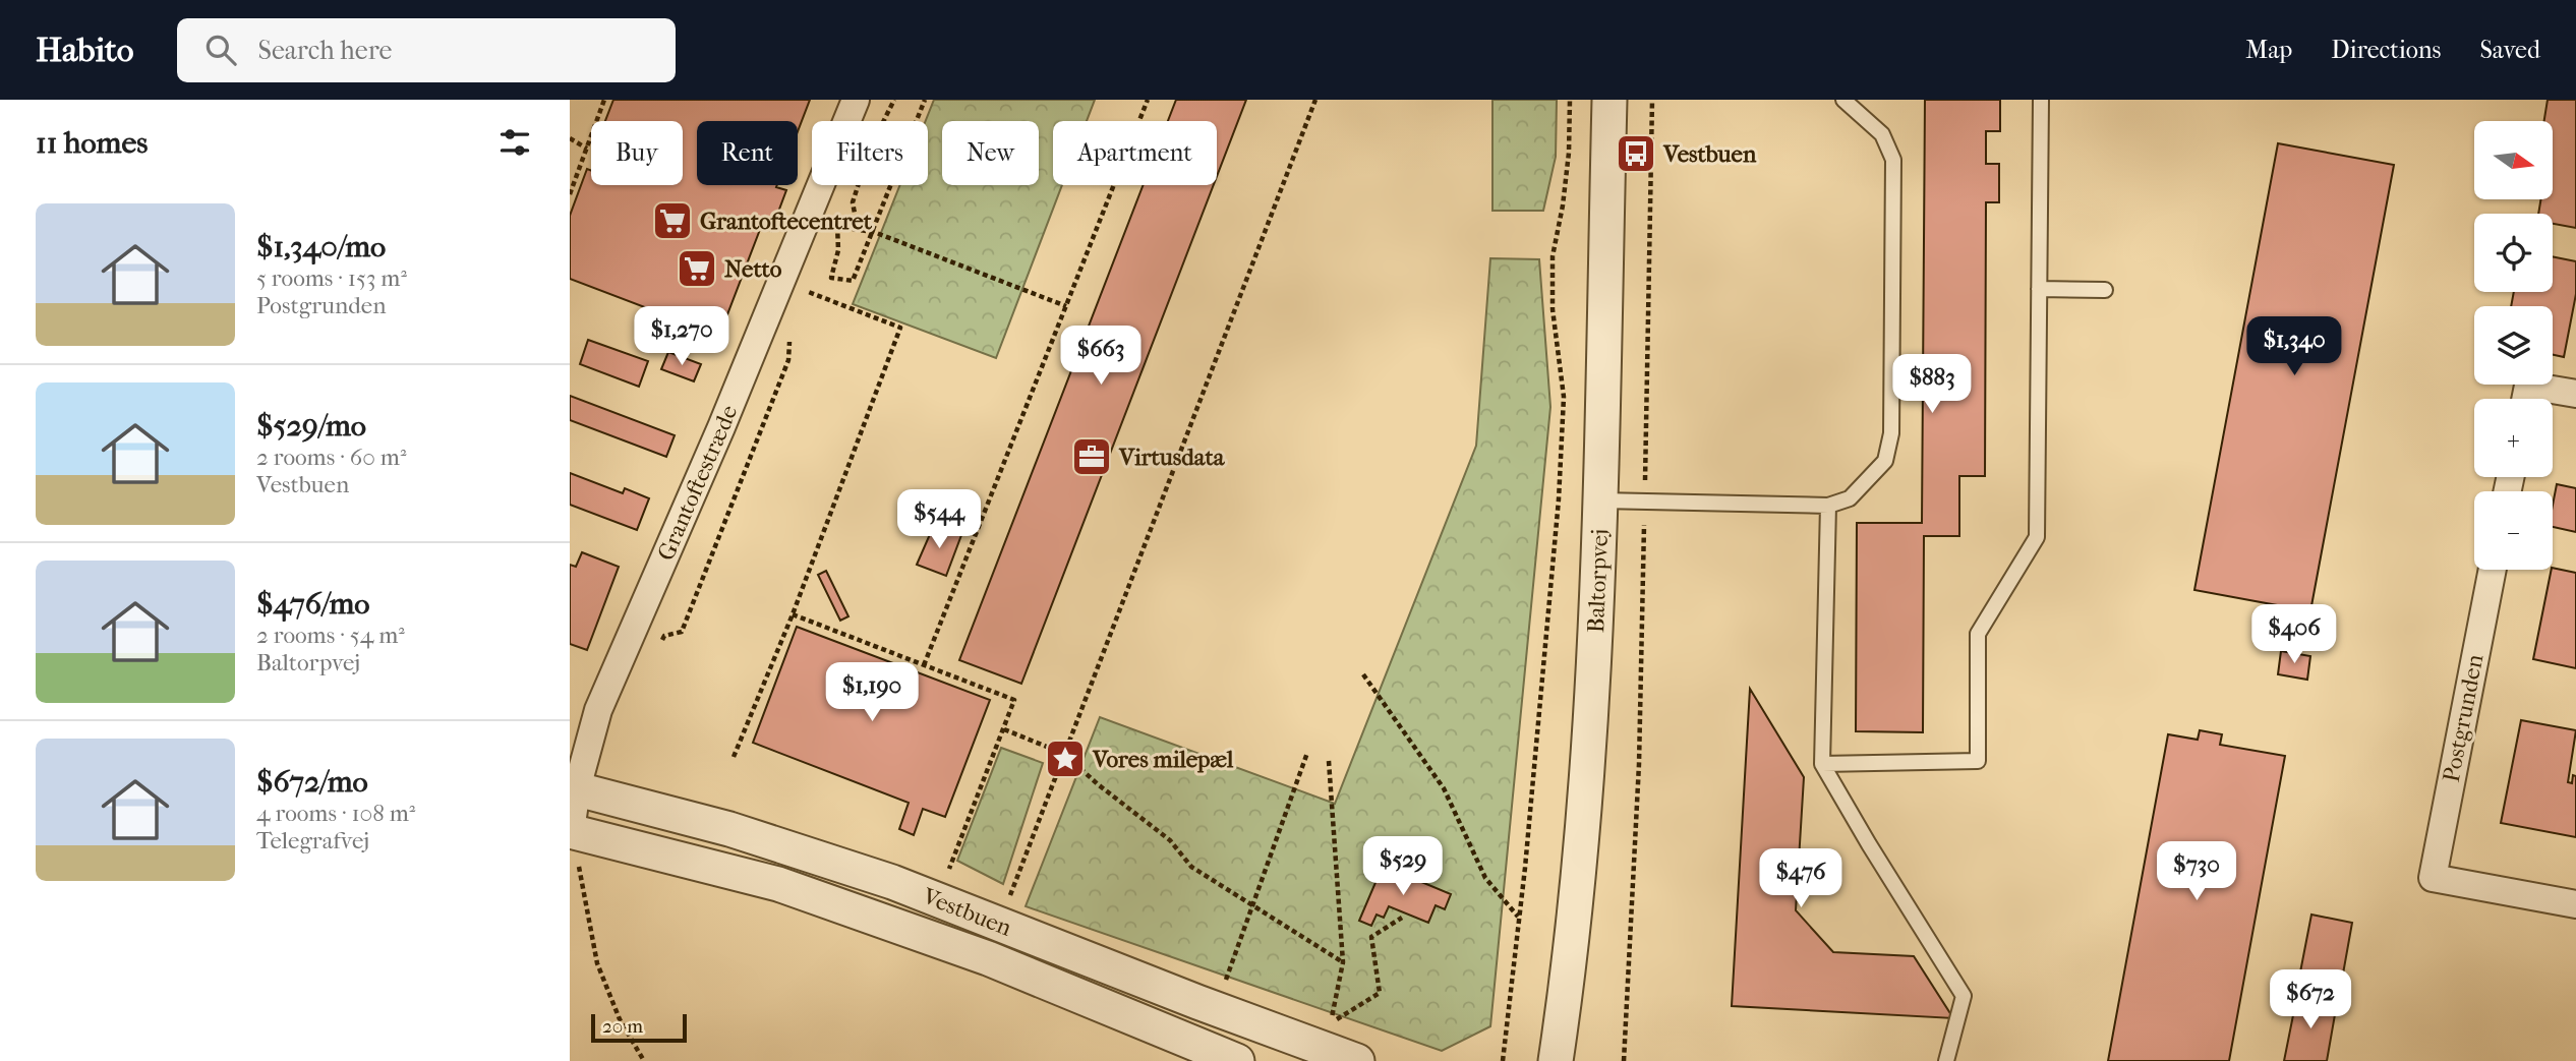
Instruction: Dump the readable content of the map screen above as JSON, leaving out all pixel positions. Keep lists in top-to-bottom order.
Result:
{
  "streets": {
    "street": [
      "Grantoftestræde",
      "Baltorpvej",
      "Postgrunden",
      "Vestbuen"
    ]
  },
  "crossings": [
    ["Grantoftestræde", "Vestbuen"]
  ],
  "places": {
    "bus stop": ["Vestbuen"],
    "supermarket": ["Grantoftecentret", "Netto"],
    "office": ["Virtusdata"],
    "place": ["Vores milepæl"]
  },
  "scale_bar": "20 m",
  "north": "right",
  "page": {
    "header": "Habito",
    "search": "Search here",
    "nav": ["Map", "Directions", "Saved"],
    "heading": "11 homes",
    "map_buttons": ["+", "−"],
    "chip": [
      "Buy",
      "Rent",
      "Filters",
      "New",
      "Apartment"
    ],
    "list": [
      {
        "name": "$1,340/mo",
        "note": "5 rooms · 153 m² · Postgrunden"
      },
      {
        "name": "$529/mo",
        "note": "2 rooms · 60 m² · Vestbuen"
      },
      {
        "name": "$476/mo",
        "note": "2 rooms · 54 m² · Baltorpvej"
      },
      {
        "name": "$672/mo",
        "note": "4 rooms · 108 m² · Telegrafvej"
      }
    ],
    "price": [
      "$1,270",
      "$1,340",
      "$663",
      "$883",
      "$544",
      "$406",
      "$1,190",
      "$529",
      "$730",
      "$476",
      "$672"
    ],
    "scale": "20 m"
  }
}
